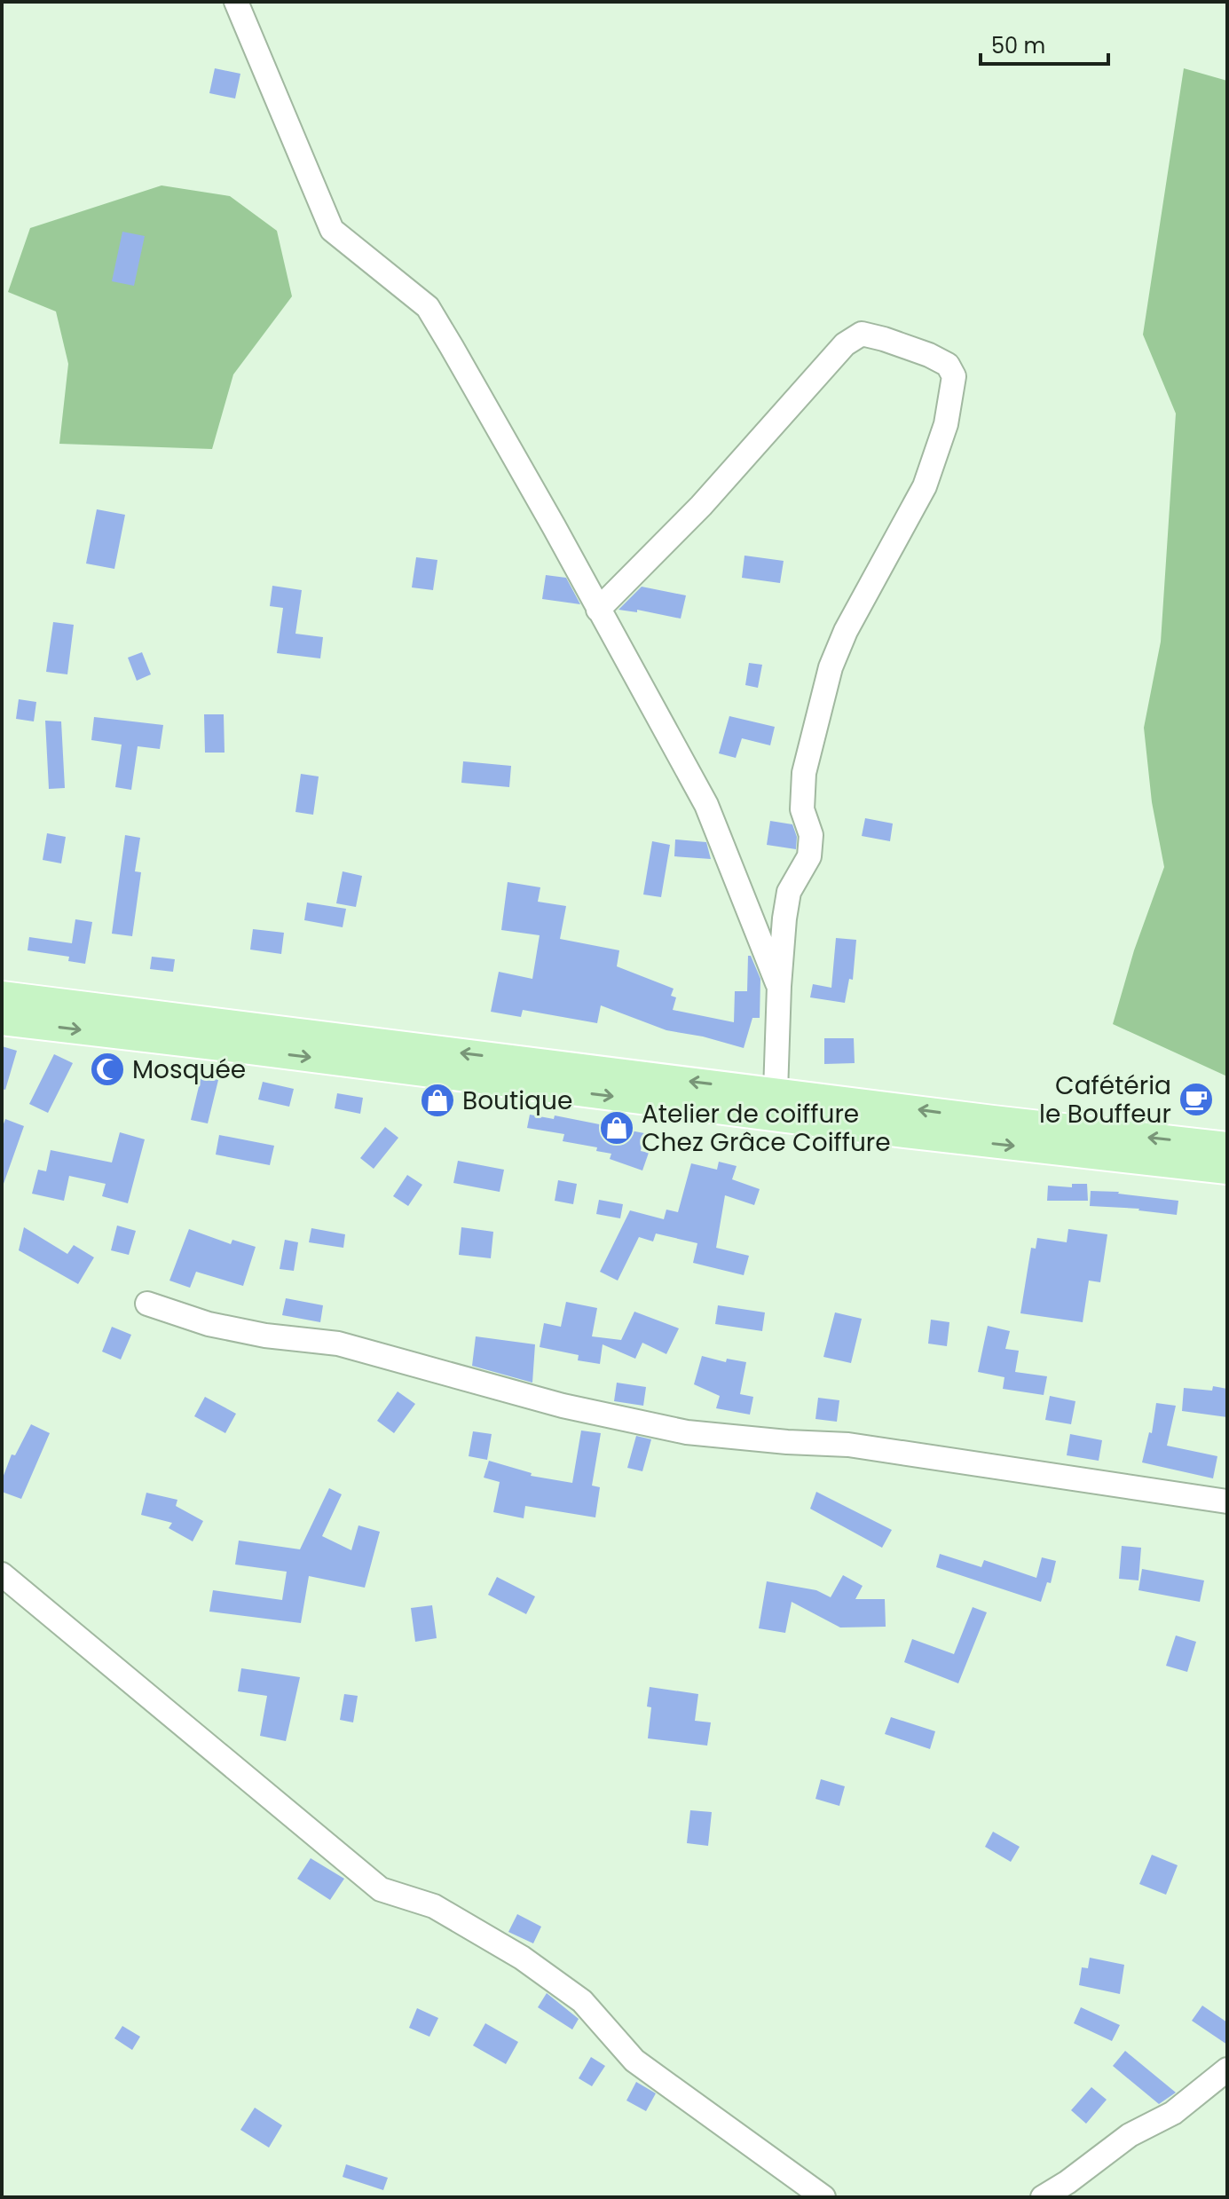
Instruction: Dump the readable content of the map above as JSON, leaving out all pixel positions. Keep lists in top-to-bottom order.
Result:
{
  "places": {
    "mosque": ["Mosquée"],
    "cafe": ["Cafétéria le Bouffeur"],
    "shop": ["Boutique", "Atelier de coiffure Chez Grâce Coiffure"]
  },
  "scale_bar": "50 m"
}
